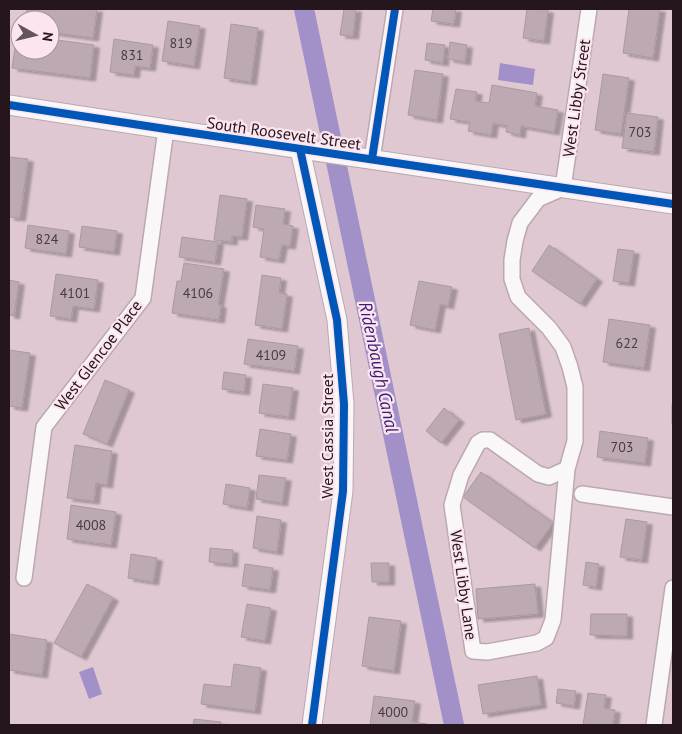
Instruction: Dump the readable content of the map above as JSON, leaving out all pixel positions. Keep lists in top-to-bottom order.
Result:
{
  "streets": {
    "street": [
      "West Libby Street",
      "South Roosevelt Street",
      "West Glencoe Place",
      "West Cassia Street",
      "West Libby Lane"
    ]
  },
  "crossings": [
    ["West Libby Street", "South Roosevelt Street"],
    ["West Libby Street", "West Libby Lane"],
    ["South Roosevelt Street", "West Glencoe Place"],
    ["South Roosevelt Street", "West Cassia Street"],
    ["South Roosevelt Street", "West Libby Lane"]
  ],
  "water": ["Ridenbaugh Canal"],
  "house_numbers": [
    "819",
    "831",
    "703",
    "824",
    "4101",
    "4106",
    "622",
    "4109",
    "703",
    "4008",
    "4000"
  ],
  "north": "right"
}
